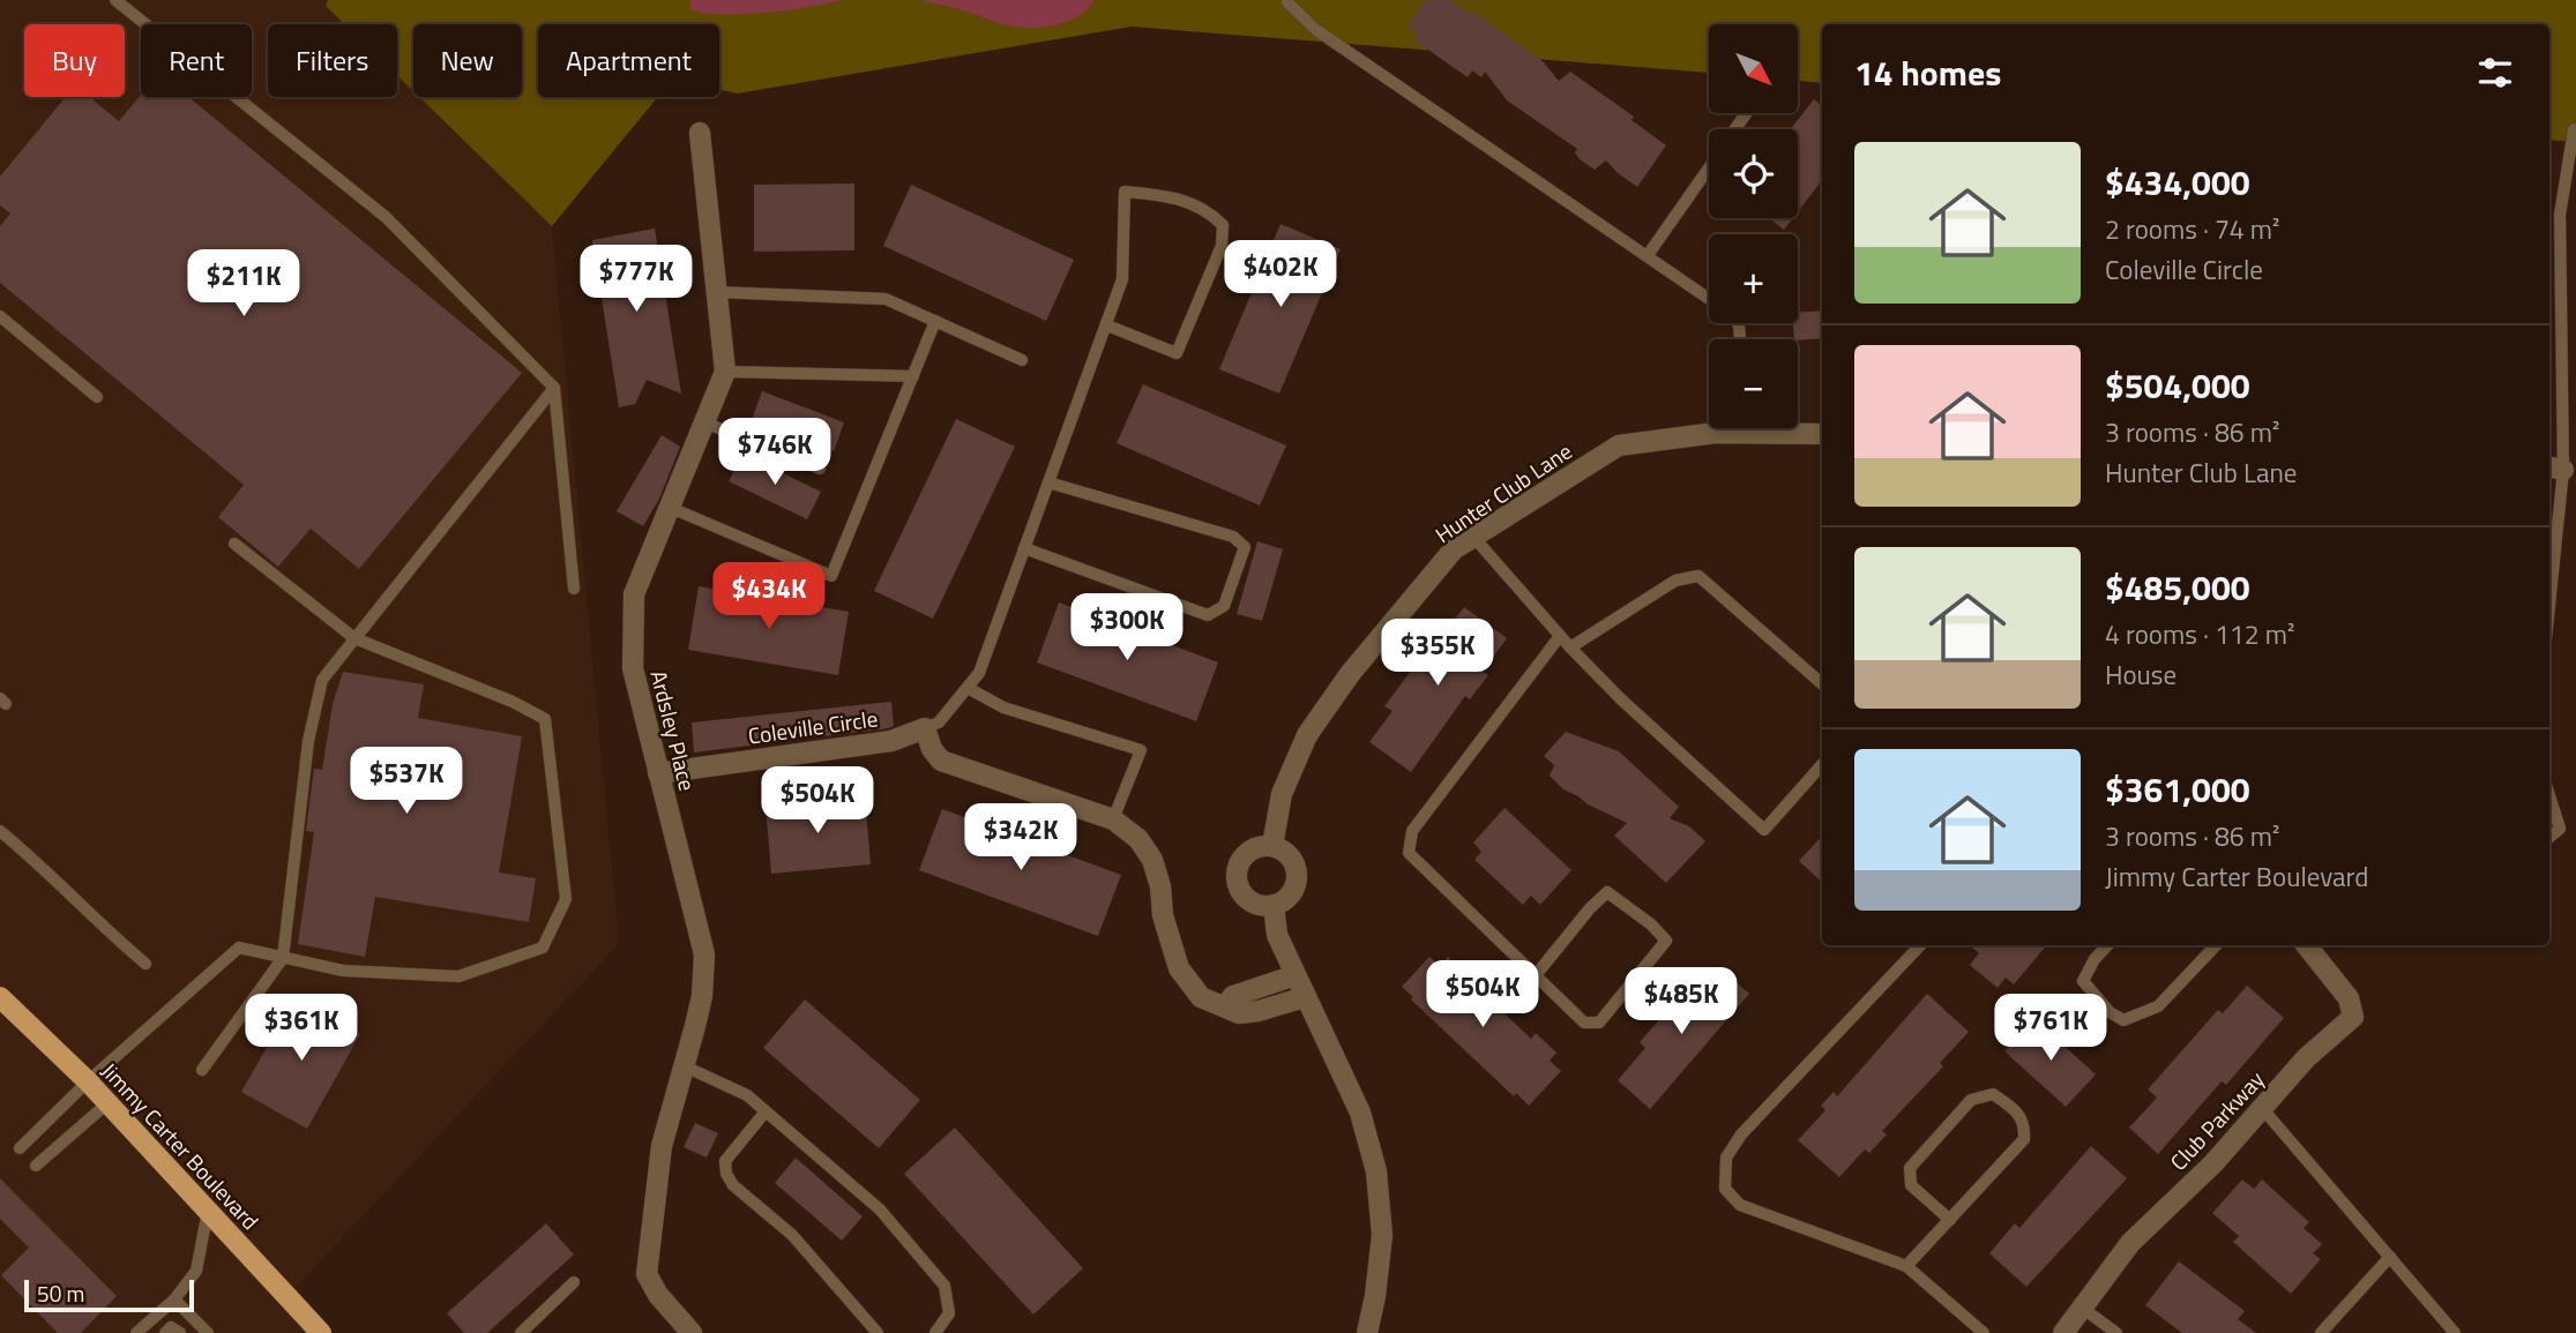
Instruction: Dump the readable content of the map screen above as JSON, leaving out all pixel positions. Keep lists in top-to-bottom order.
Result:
{
  "streets": {
    "main road": ["Jimmy Carter Boulevard"],
    "street": [
      "Hunter Club Lane",
      "Coleville Circle",
      "Ardsley Place",
      "Club Parkway"
    ]
  },
  "crossings": [
    ["Coleville Circle", "Ardsley Place"]
  ],
  "scale_bar": "50 m",
  "north": "bottom right",
  "page": {
    "map_buttons": ["+", "−"],
    "chip": [
      "Buy",
      "Rent",
      "Filters",
      "New",
      "Apartment"
    ],
    "heading": "14 homes",
    "list": [
      {
        "name": "$434,000",
        "note": "2 rooms · 74 m² · Coleville Circle"
      },
      {
        "name": "$504,000",
        "note": "3 rooms · 86 m² · Hunter Club Lane"
      },
      {
        "name": "$485,000",
        "note": "4 rooms · 112 m² · House"
      },
      {
        "name": "$361,000",
        "note": "3 rooms · 86 m² · Jimmy Carter Boulevard"
      }
    ],
    "price": [
      "$402K",
      "$777K",
      "$211K",
      "$746K",
      "$434K",
      "$300K",
      "$355K",
      "$537K",
      "$504K",
      "$342K",
      "$504K",
      "$485K",
      "$361K",
      "$761K"
    ],
    "scale": "50 m"
  }
}
